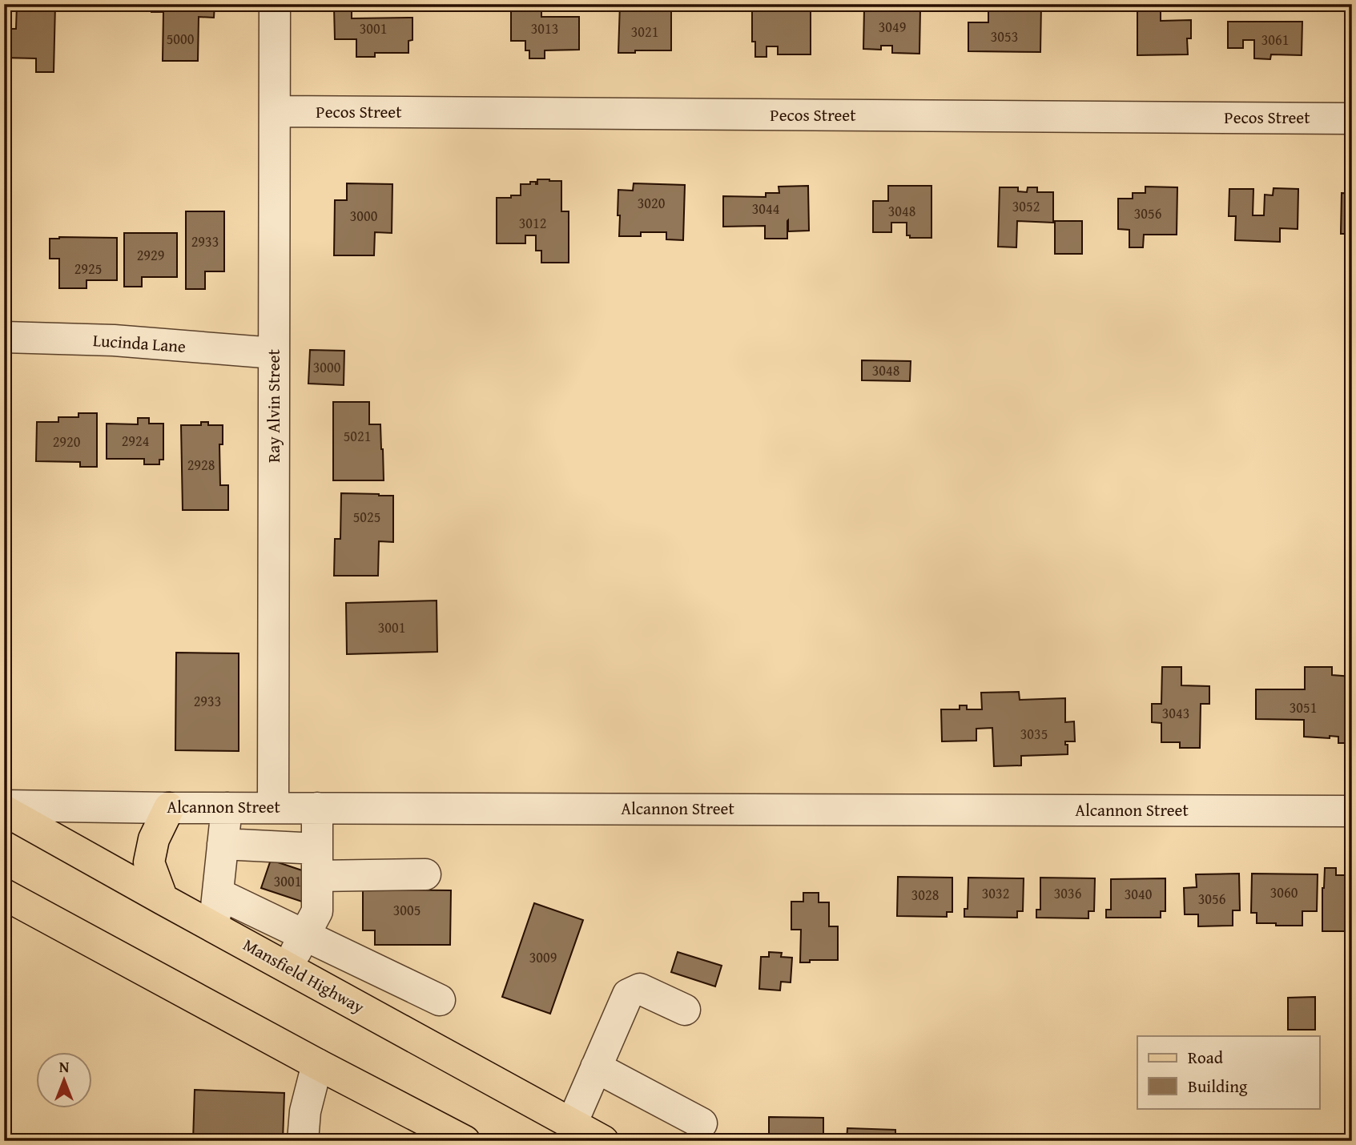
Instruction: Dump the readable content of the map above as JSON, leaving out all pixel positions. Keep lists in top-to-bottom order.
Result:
{
  "streets": {
    "main road": ["Mansfield Highway"],
    "street": [
      "Pecos Street",
      "Lucinda Lane",
      "Ray Alvin Street",
      "Alcannon Street"
    ]
  },
  "crossings": [
    ["Pecos Street", "Ray Alvin Street"],
    ["Lucinda Lane", "Ray Alvin Street"],
    ["Ray Alvin Street", "Alcannon Street"],
    ["Alcannon Street", "Mansfield Highway"]
  ],
  "house_numbers": [
    "3049",
    "3001",
    "3013",
    "3021",
    "3053",
    "5000",
    "3061",
    "3020",
    "3052",
    "3044",
    "3048",
    "3056",
    "3000",
    "3012",
    "2933",
    "2929",
    "2925",
    "3000",
    "3048",
    "5021",
    "2924",
    "2920",
    "2928",
    "5025",
    "3001",
    "2933",
    "3051",
    "3043",
    "3035",
    "3001",
    "3060",
    "3032",
    "3036",
    "3040",
    "3028",
    "3056",
    "3005",
    "3009"
  ],
  "legend": ["Road", "Building"],
  "north": "top"
}
